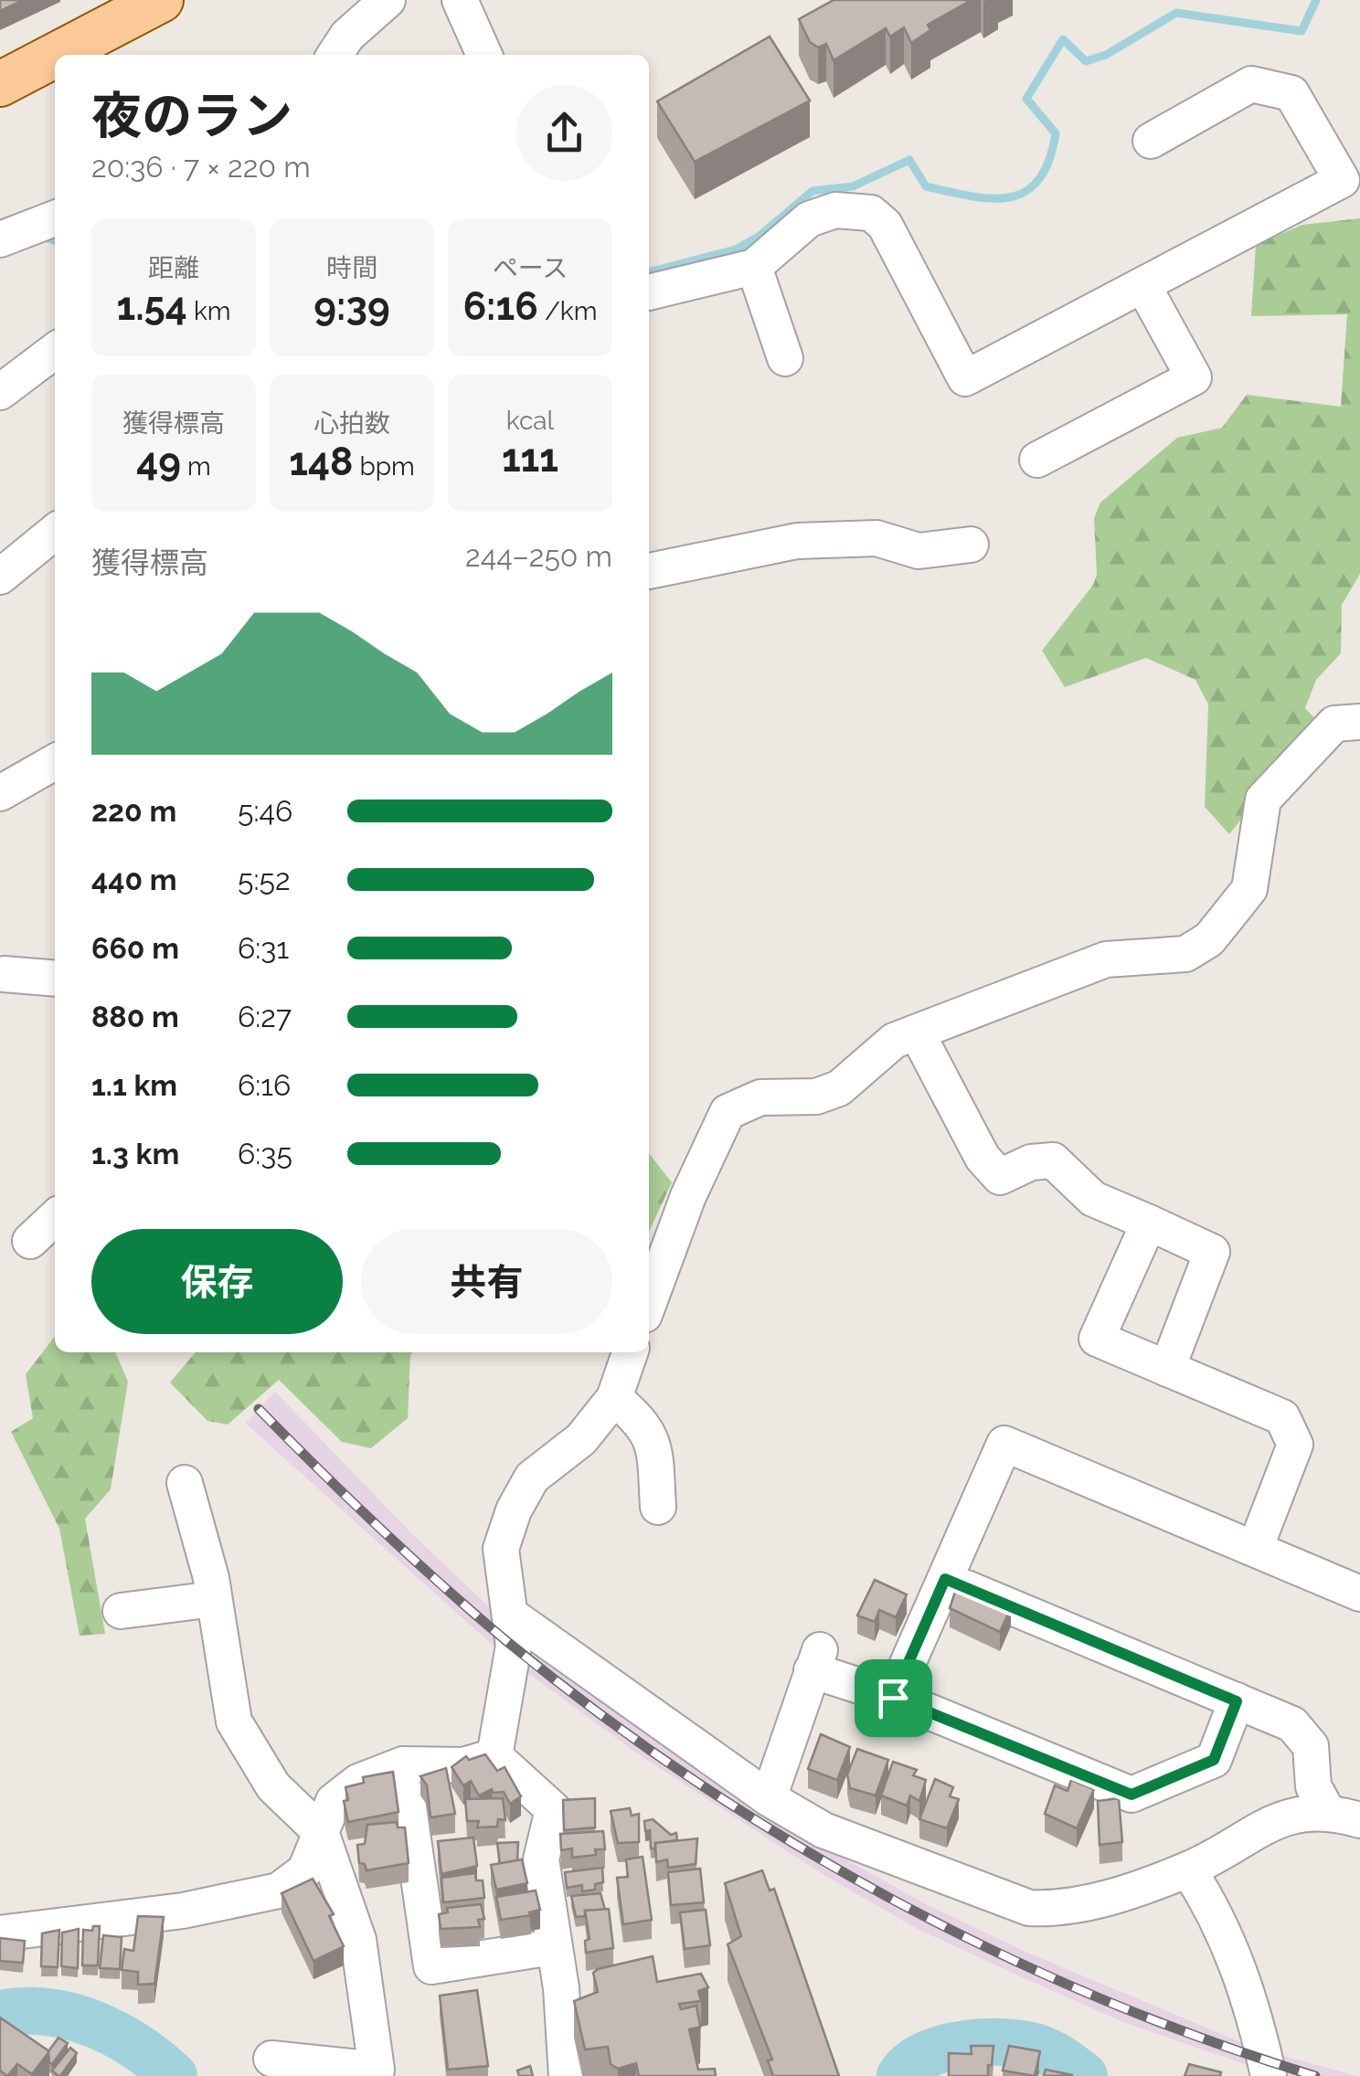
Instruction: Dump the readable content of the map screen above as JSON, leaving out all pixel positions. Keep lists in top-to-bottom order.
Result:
{
  "page": {
    "heading": ["夜のラン", "20:36 · 7 × 220 m"],
    "stats": [
      ["距離", "1.54 km"],
      ["時間", "9:39"],
      ["ペース", "6:16 /km"],
      ["獲得標高", "49 m"],
      ["心拍数", "148 bpm"],
      ["kcal", "111"]
    ],
    "chart": ["獲得標高", "244–250 m"],
    "list": [
      {
        "name": "220 m",
        "note": "5:46"
      },
      {
        "name": "440 m",
        "note": "5:52"
      },
      {
        "name": "660 m",
        "note": "6:31"
      },
      {
        "name": "880 m",
        "note": "6:27"
      },
      {
        "name": "1.1 km",
        "note": "6:16"
      },
      {
        "name": "1.3 km",
        "note": "6:35"
      }
    ],
    "buttons": ["保存", "共有"]
  }
}
